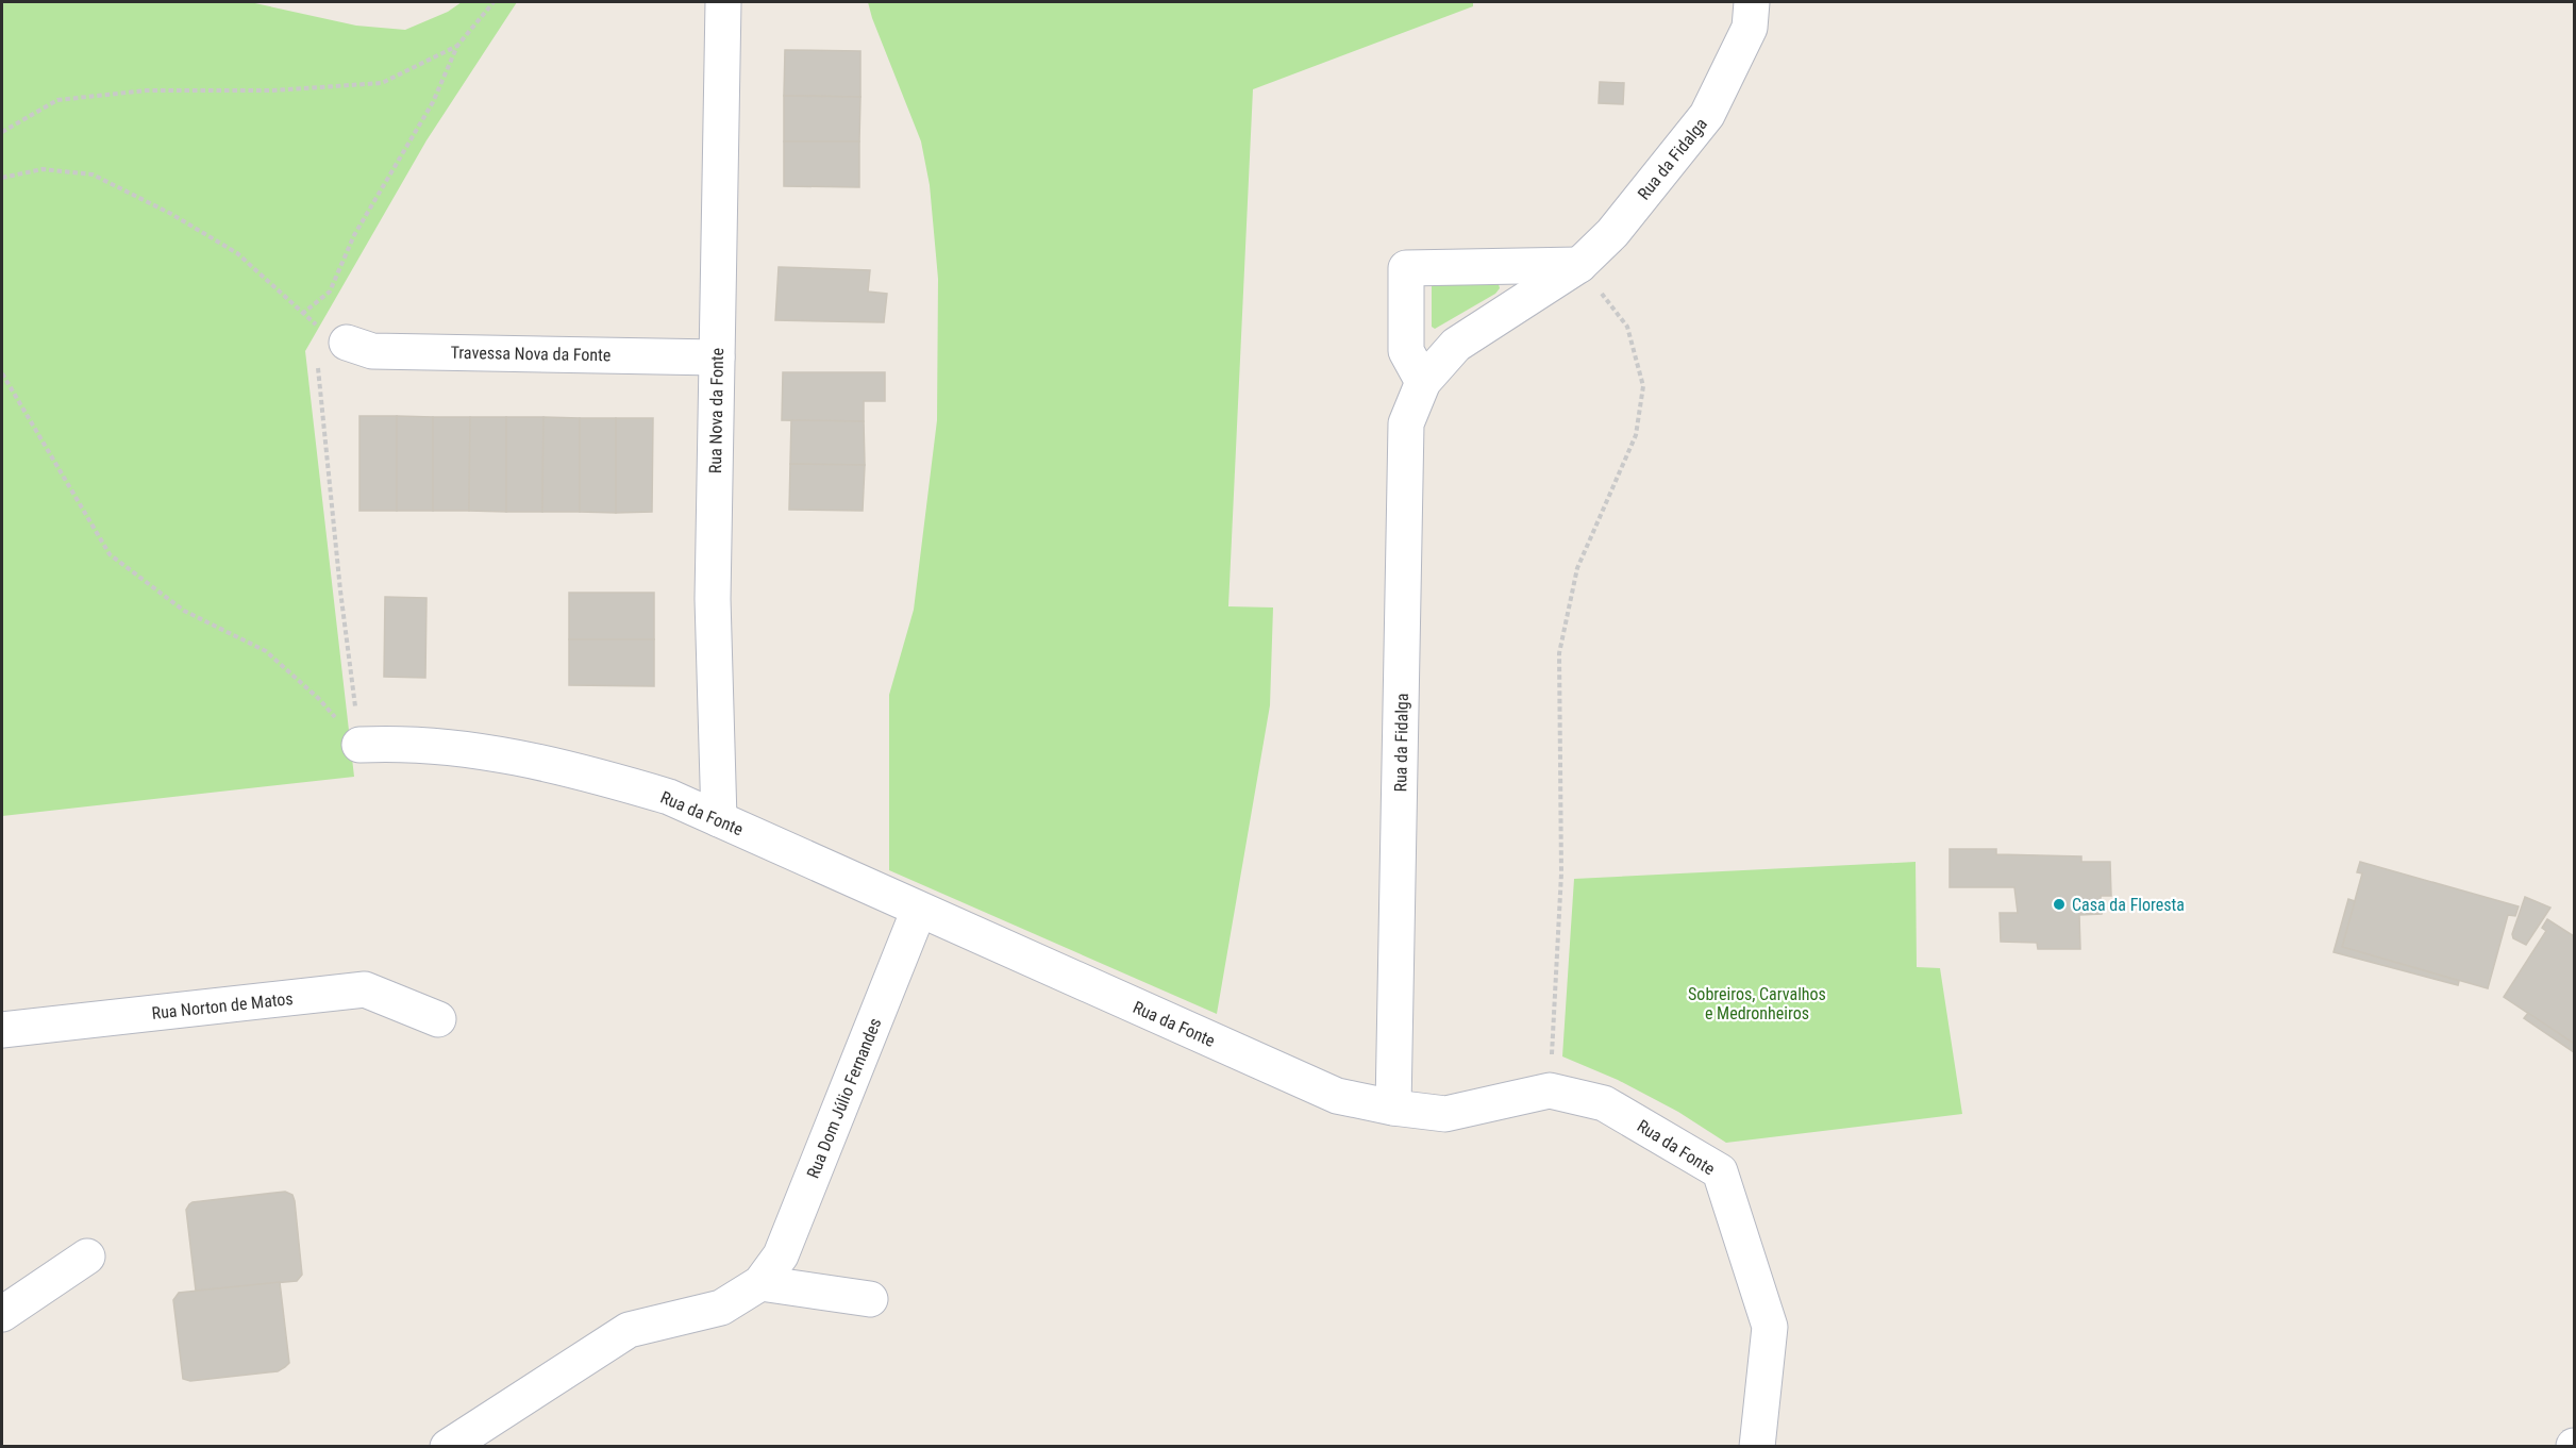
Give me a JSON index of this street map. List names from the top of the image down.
{
  "streets": {
    "street": [
      "Rua da Fidalga",
      "Travessa Nova da Fonte",
      "Rua Nova da Fonte",
      "Rua da Fonte",
      "Rua Norton de Matos",
      "Rua Dom Júlio Fernandes"
    ]
  },
  "crossings": [
    ["Rua da Fidalga", "Rua da Fonte"],
    ["Travessa Nova da Fonte", "Rua Nova da Fonte"],
    ["Rua Nova da Fonte", "Rua da Fonte"],
    ["Rua da Fonte", "Rua Dom Júlio Fernandes"]
  ],
  "parks": ["Sobreiros, Carvalhos e Medronheiros"],
  "places": ["Casa da Floresta"]
}
